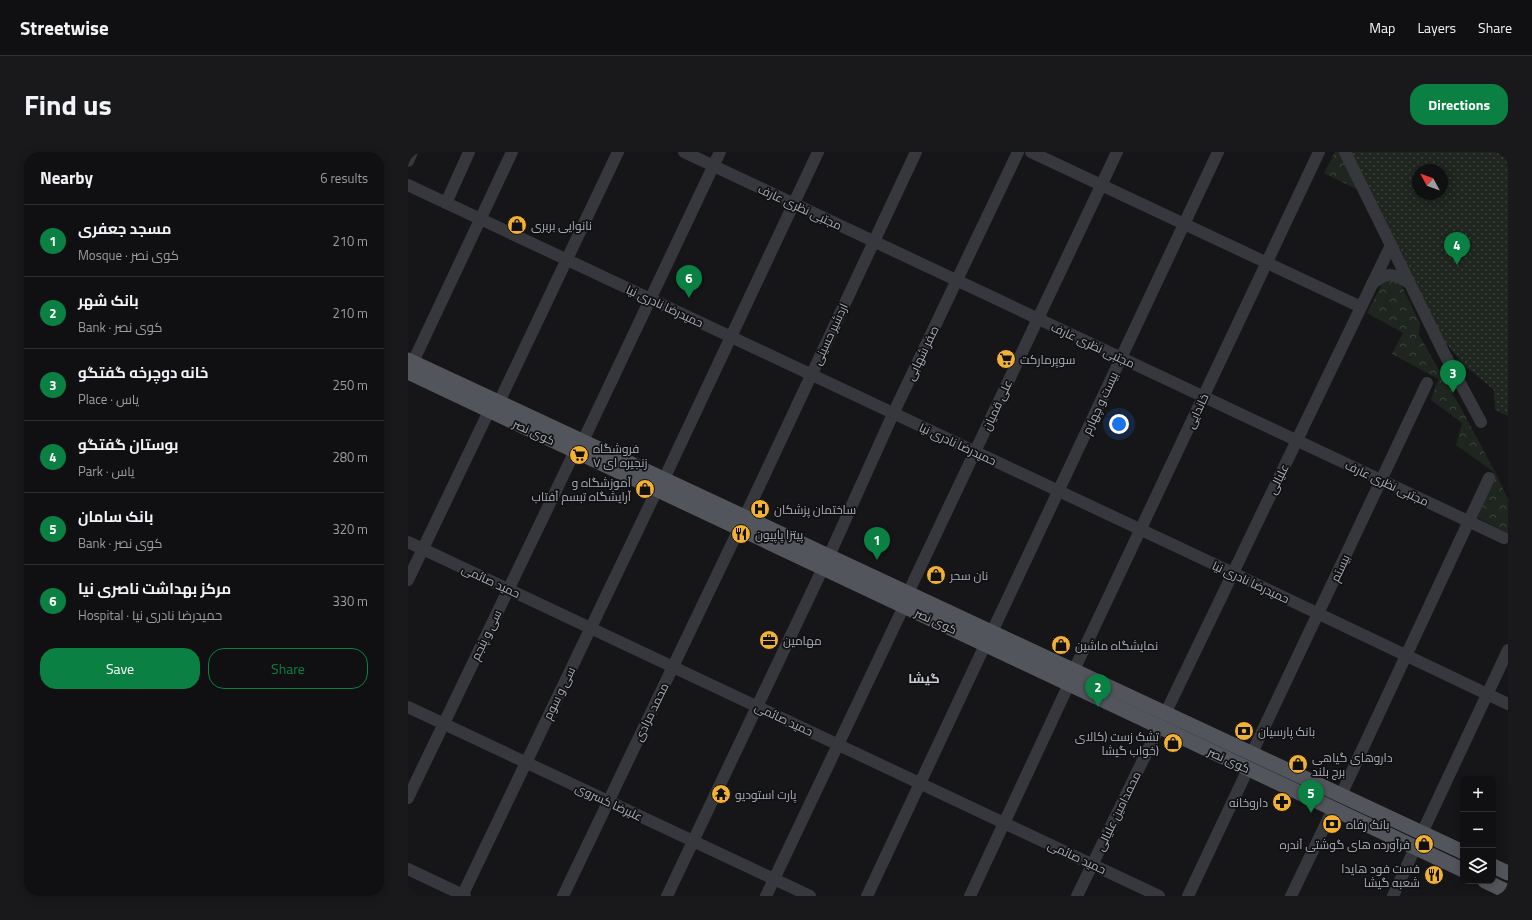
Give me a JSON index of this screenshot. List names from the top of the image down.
{
  "streets": {
    "main road": ["کوی نصر"],
    "street": [
      "مجتبی نظری عارف",
      "حمیدرضا نادری نیا",
      "اردشیر حسینی",
      "صفر شهابی",
      "بیست و چهارم",
      "علی قمیان",
      "خاندایی",
      "علیالی",
      "بیستم",
      "حمید صائمی",
      "سی و پنجم",
      "سی و سوم",
      "محمد مرادی",
      "علیرضا کسروی",
      "محمدامین علیالی"
    ]
  },
  "crossings": [
    ["مجتبی نظری عارف", "اردشیر حسینی"],
    ["مجتبی نظری عارف", "صفر شهابی"],
    ["مجتبی نظری عارف", "بیست و چهارم"],
    ["مجتبی نظری عارف", "علی قمیان"],
    ["مجتبی نظری عارف", "خاندایی"],
    ["مجتبی نظری عارف", "علیالی"],
    ["مجتبی نظری عارف", "بیستم"],
    ["مجتبی نظری عارف", "سی و پنجم"],
    ["مجتبی نظری عارف", "سی و سوم"],
    ["حمیدرضا نادری نیا", "اردشیر حسینی"],
    ["حمیدرضا نادری نیا", "صفر شهابی"],
    ["حمیدرضا نادری نیا", "بیست و چهارم"],
    ["حمیدرضا نادری نیا", "علی قمیان"],
    ["حمیدرضا نادری نیا", "خاندایی"],
    ["حمیدرضا نادری نیا", "علیالی"],
    ["حمیدرضا نادری نیا", "بیستم"],
    ["حمیدرضا نادری نیا", "سی و پنجم"],
    ["حمیدرضا نادری نیا", "سی و سوم"],
    ["اردشیر حسینی", "کوی نصر"],
    ["اردشیر حسینی", "محمد مرادی"],
    ["صفر شهابی", "کوی نصر"],
    ["صفر شهابی", "حمید صائمی"],
    ["صفر شهابی", "علیرضا کسروی"],
    ["بیست و چهارم", "کوی نصر"],
    ["بیست و چهارم", "حمید صائمی"],
    ["علی قمیان", "کوی نصر"],
    ["علی قمیان", "حمید صائمی"],
    ["علی قمیان", "علیرضا کسروی"],
    ["خاندایی", "کوی نصر"],
    ["کوی نصر", "علیالی"],
    ["کوی نصر", "بیستم"],
    ["کوی نصر", "سی و پنجم"],
    ["کوی نصر", "سی و سوم"],
    ["کوی نصر", "محمد مرادی"],
    ["کوی نصر", "محمدامین علیالی"],
    ["حمید صائمی", "سی و پنجم"],
    ["حمید صائمی", "سی و سوم"],
    ["حمید صائمی", "محمد مرادی"],
    ["حمید صائمی", "محمدامین علیالی"],
    ["سی و پنجم", "علیرضا کسروی"],
    ["سی و سوم", "علیرضا کسروی"],
    ["محمد مرادی", "علیرضا کسروی"]
  ],
  "districts": ["گیشا"],
  "places": {
    "shop": [
      "نانوایی بربری",
      "آموزشگاه و آرایشگاه تبسم آفتاب",
      "نان سحر",
      "نمایشگاه ماشین",
      "تشک زست (کالای خواب گیشا)",
      "داروهای گیاهی برج بلند",
      "فرآورده های گوشتی آندره"
    ],
    "supermarket": ["سوپرمارکت", "فروشگاه زنجیره ای ۷"],
    "hospital": ["ساختمان پزشکان"],
    "restaurant": ["پیتزا پاپیون", "فست فود هایدا شعبه گیشا"],
    "office": ["مهامین"],
    "bank": ["بانک پارسیان", "بانک رفاه"],
    "temple": ["پارت استودیو"],
    "pharmacy": ["داروخانه"]
  },
  "north": "top left",
  "page": {
    "header": "Streetwise",
    "nav": ["Map", "Layers", "Share"],
    "title": "Find us",
    "buttons": [
      "Directions",
      ["Save", "Share"]
    ],
    "heading": ["Nearby", "6 results"],
    "list": [
      {
        "mark": "1",
        "name": "مسجد جعفری",
        "note": "Mosque · کوی نصر",
        "value": "210 m"
      },
      {
        "mark": "2",
        "name": "بانک شهر",
        "note": "Bank · کوی نصر",
        "value": "210 m"
      },
      {
        "mark": "3",
        "name": "خانه دوچرخه گفتگو",
        "note": "Place · یاس",
        "value": "250 m"
      },
      {
        "mark": "4",
        "name": "بوستان گفتگو",
        "note": "Park · یاس",
        "value": "280 m"
      },
      {
        "mark": "5",
        "name": "بانک سامان",
        "note": "Bank · کوی نصر",
        "value": "320 m"
      },
      {
        "mark": "6",
        "name": "مرکز بهداشت ناصری نیا",
        "note": "Hospital · حمیدرضا نادری نیا",
        "value": "330 m"
      }
    ],
    "pins": [
      "4",
      "6",
      "3",
      "1",
      "2",
      "5"
    ],
    "map_buttons": ["+", "−"]
  }
}
